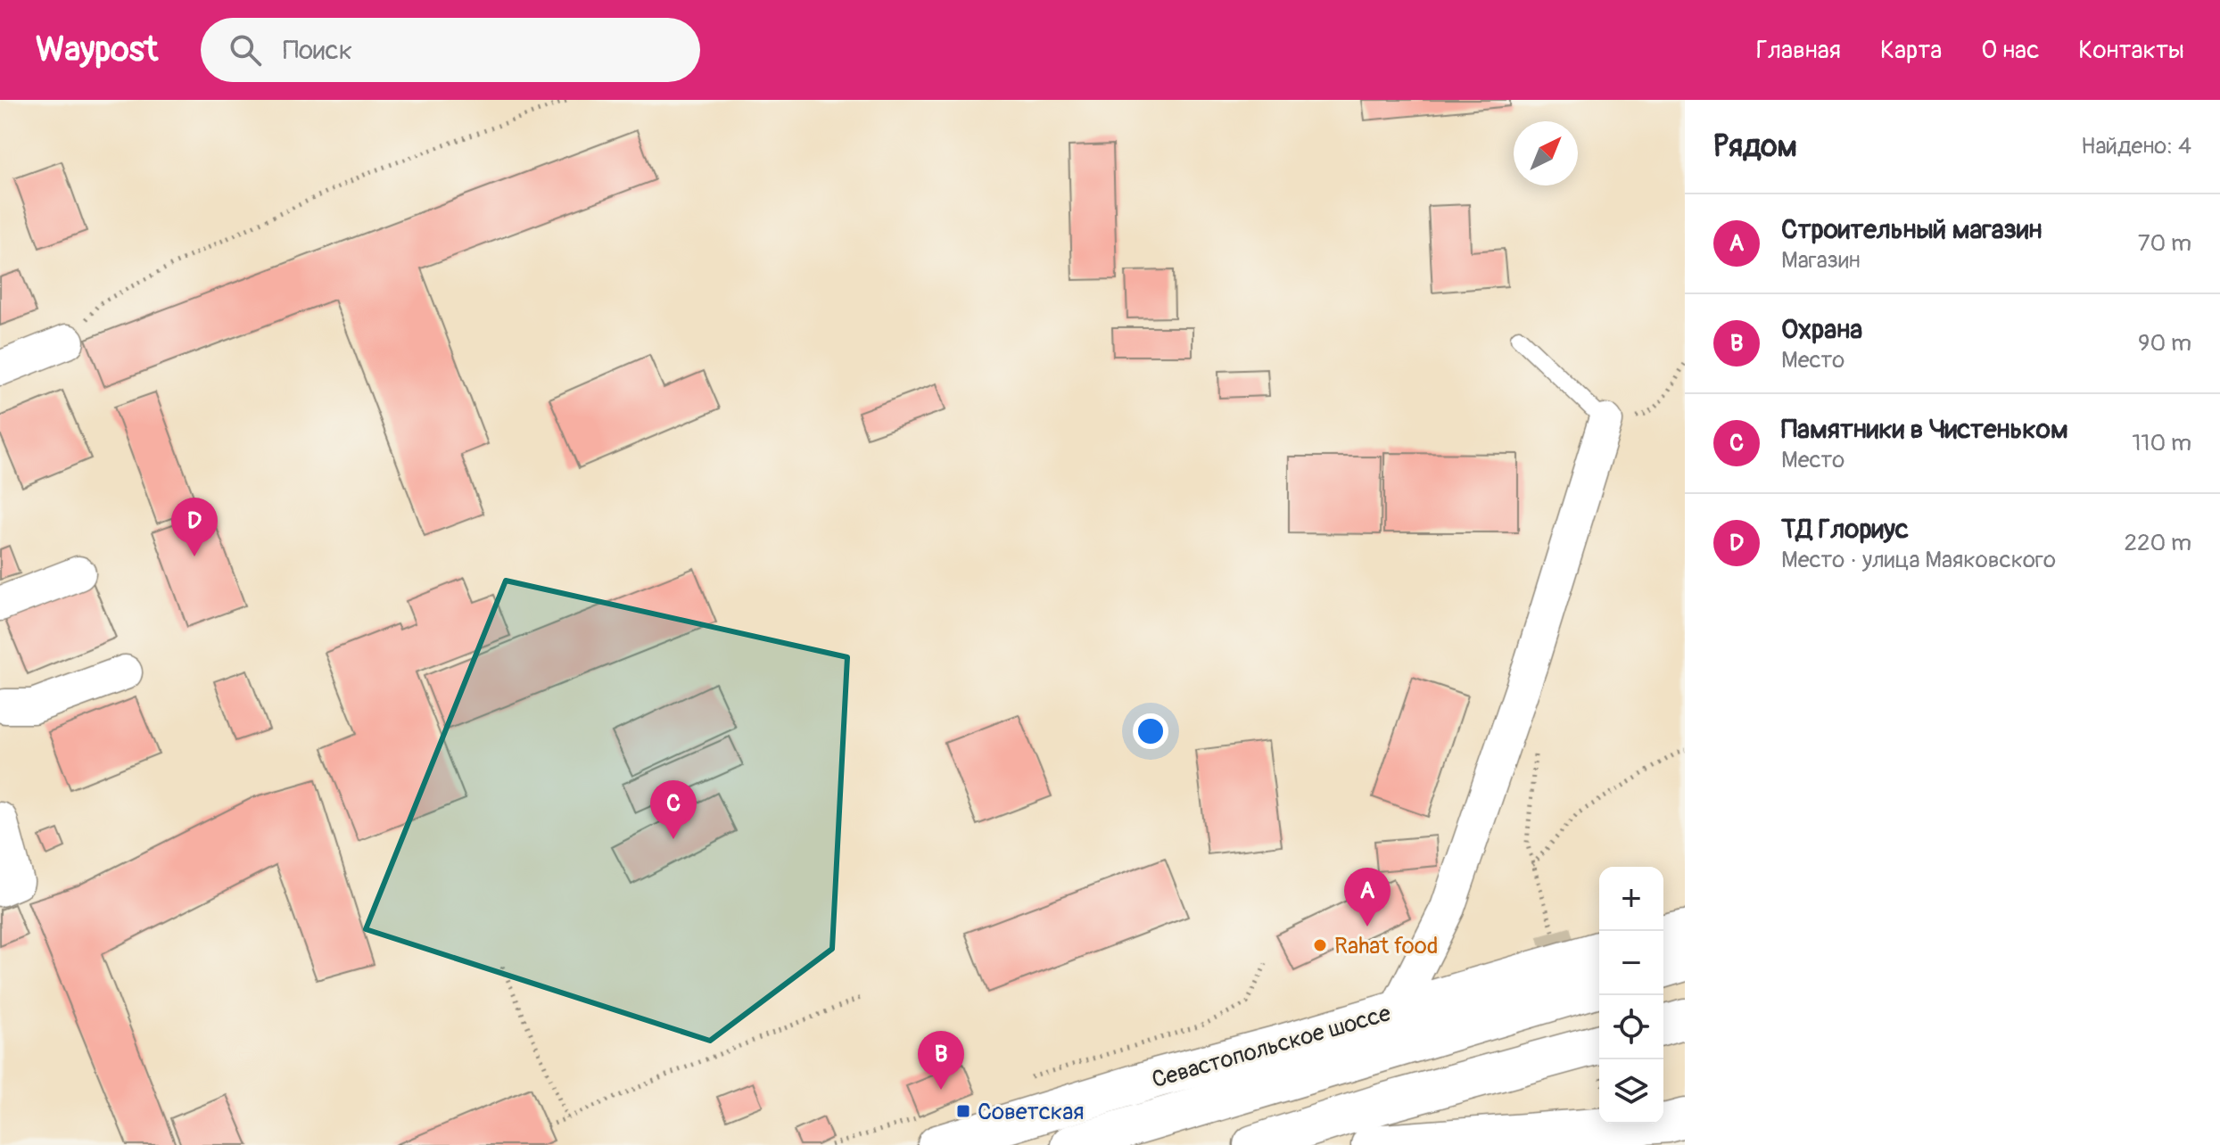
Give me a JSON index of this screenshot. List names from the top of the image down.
{
  "streets": {
    "main road": ["Севастопольское шоссе"]
  },
  "places": {
    "other": ["Rahat food"],
    "transit": ["Советская"]
  },
  "north": "top right",
  "page": {
    "header": "Waypost",
    "search": "Поиск",
    "nav": [
      "Главная",
      "Карта",
      "О нас",
      "Контакты"
    ],
    "heading": ["Рядом", "Найдено: 4"],
    "list": [
      {
        "mark": "A",
        "name": "Строительный магазин",
        "note": "Магазин",
        "value": "70 m"
      },
      {
        "mark": "B",
        "name": "Охрана",
        "note": "Место",
        "value": "90 m"
      },
      {
        "mark": "C",
        "name": "Памятники в Чистеньком",
        "note": "Место",
        "value": "110 m"
      },
      {
        "mark": "D",
        "name": "ТД Глориус",
        "note": "Место · улица Маяковского",
        "value": "220 m"
      }
    ],
    "pins": [
      "D",
      "C",
      "A",
      "B"
    ],
    "map_buttons": ["+", "−"]
  }
}
